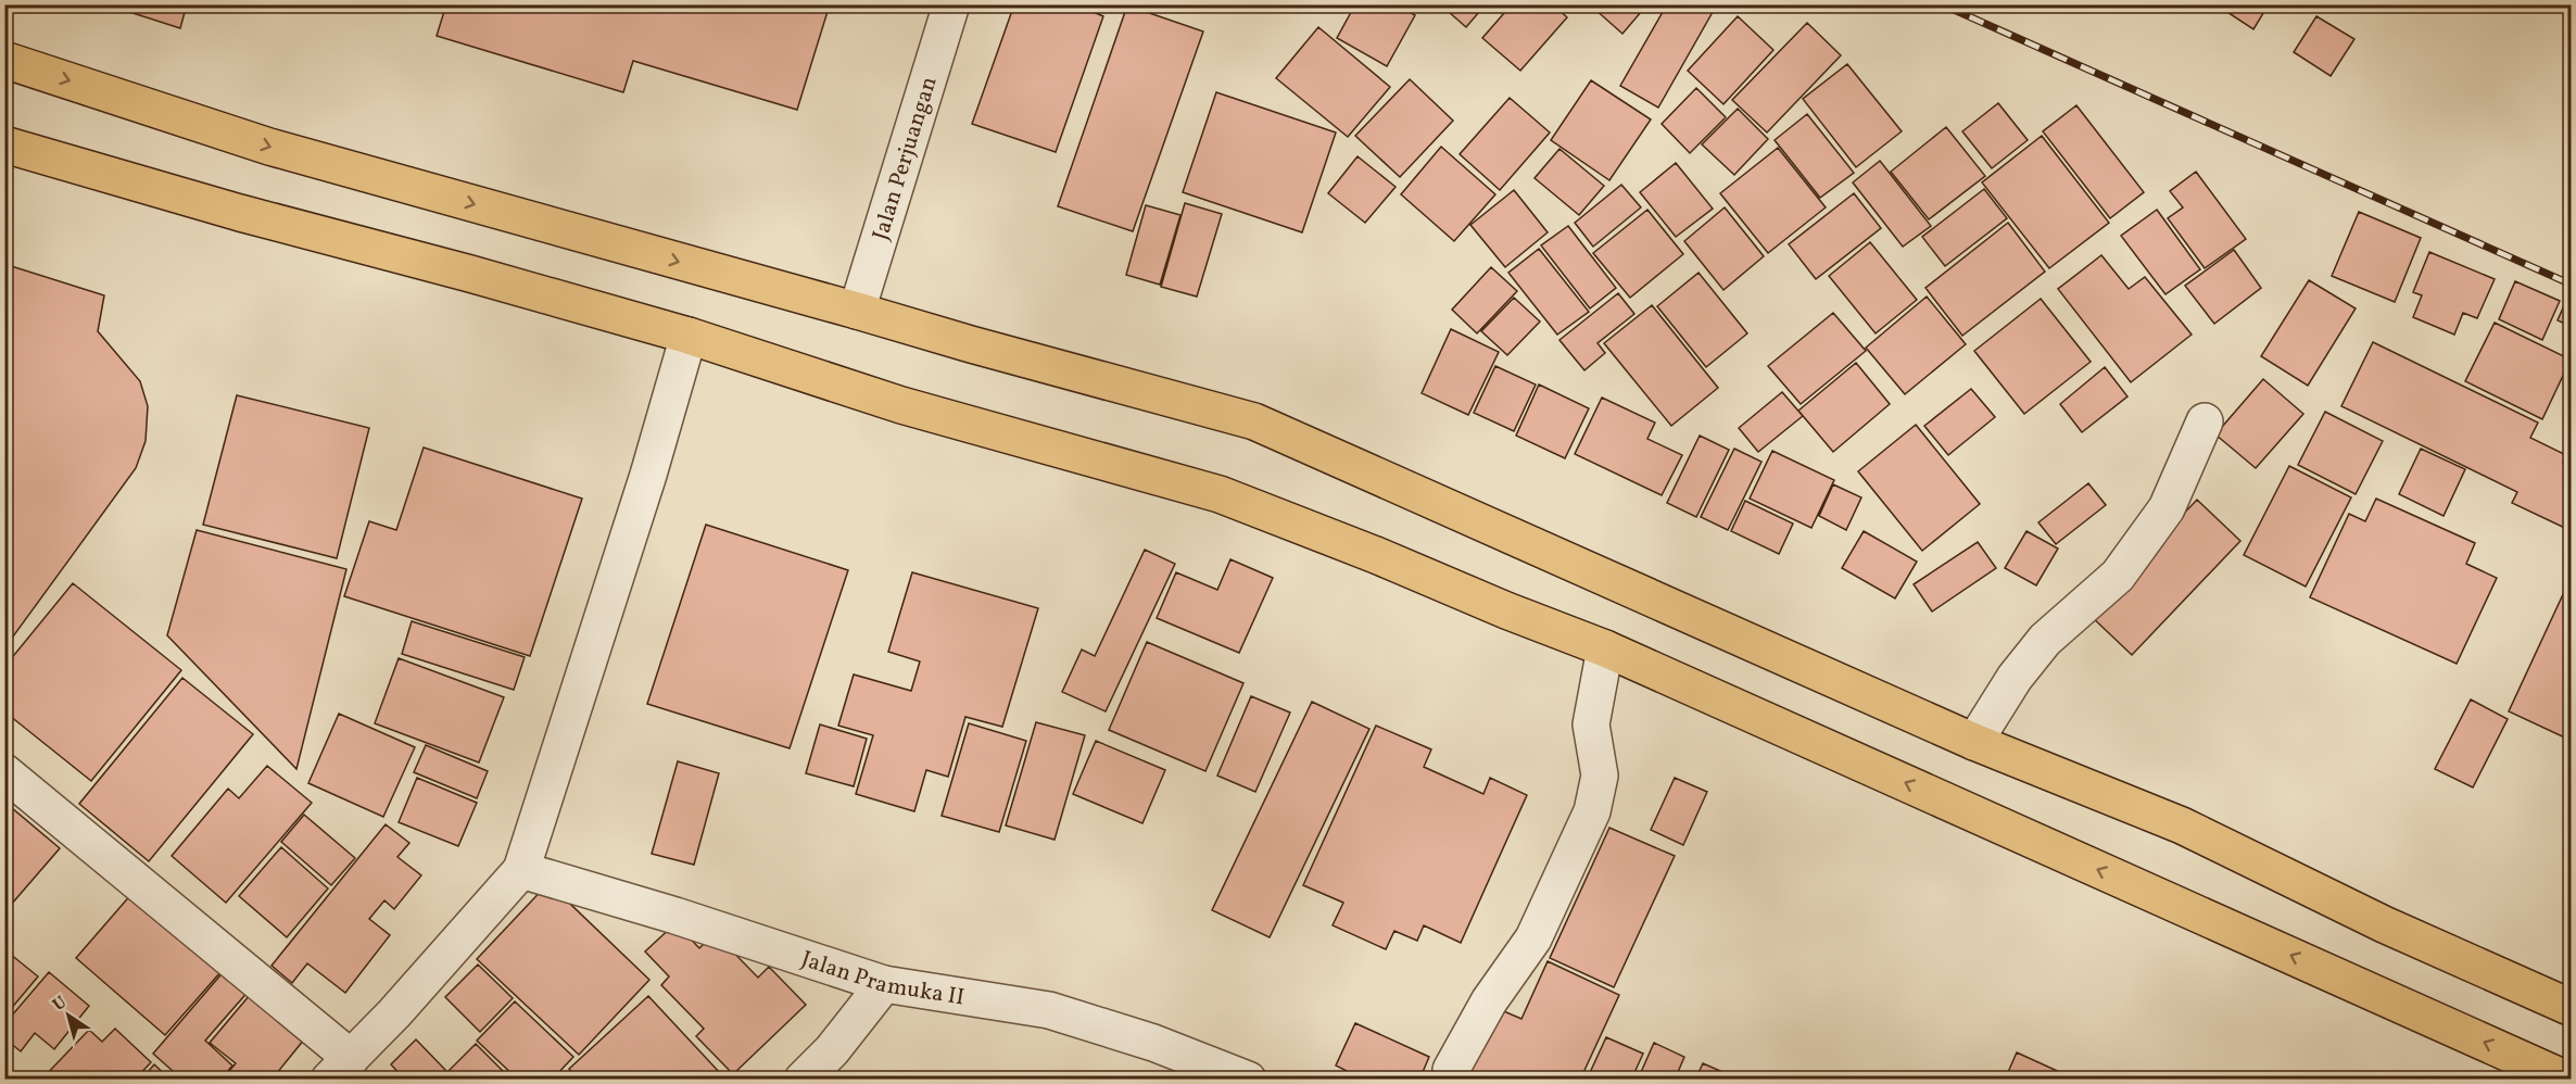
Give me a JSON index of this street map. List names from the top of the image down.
{
  "streets": {
    "street": ["Jalan Perjuangan", "Jalan Pramuka II"]
  },
  "north": "top left"
}
